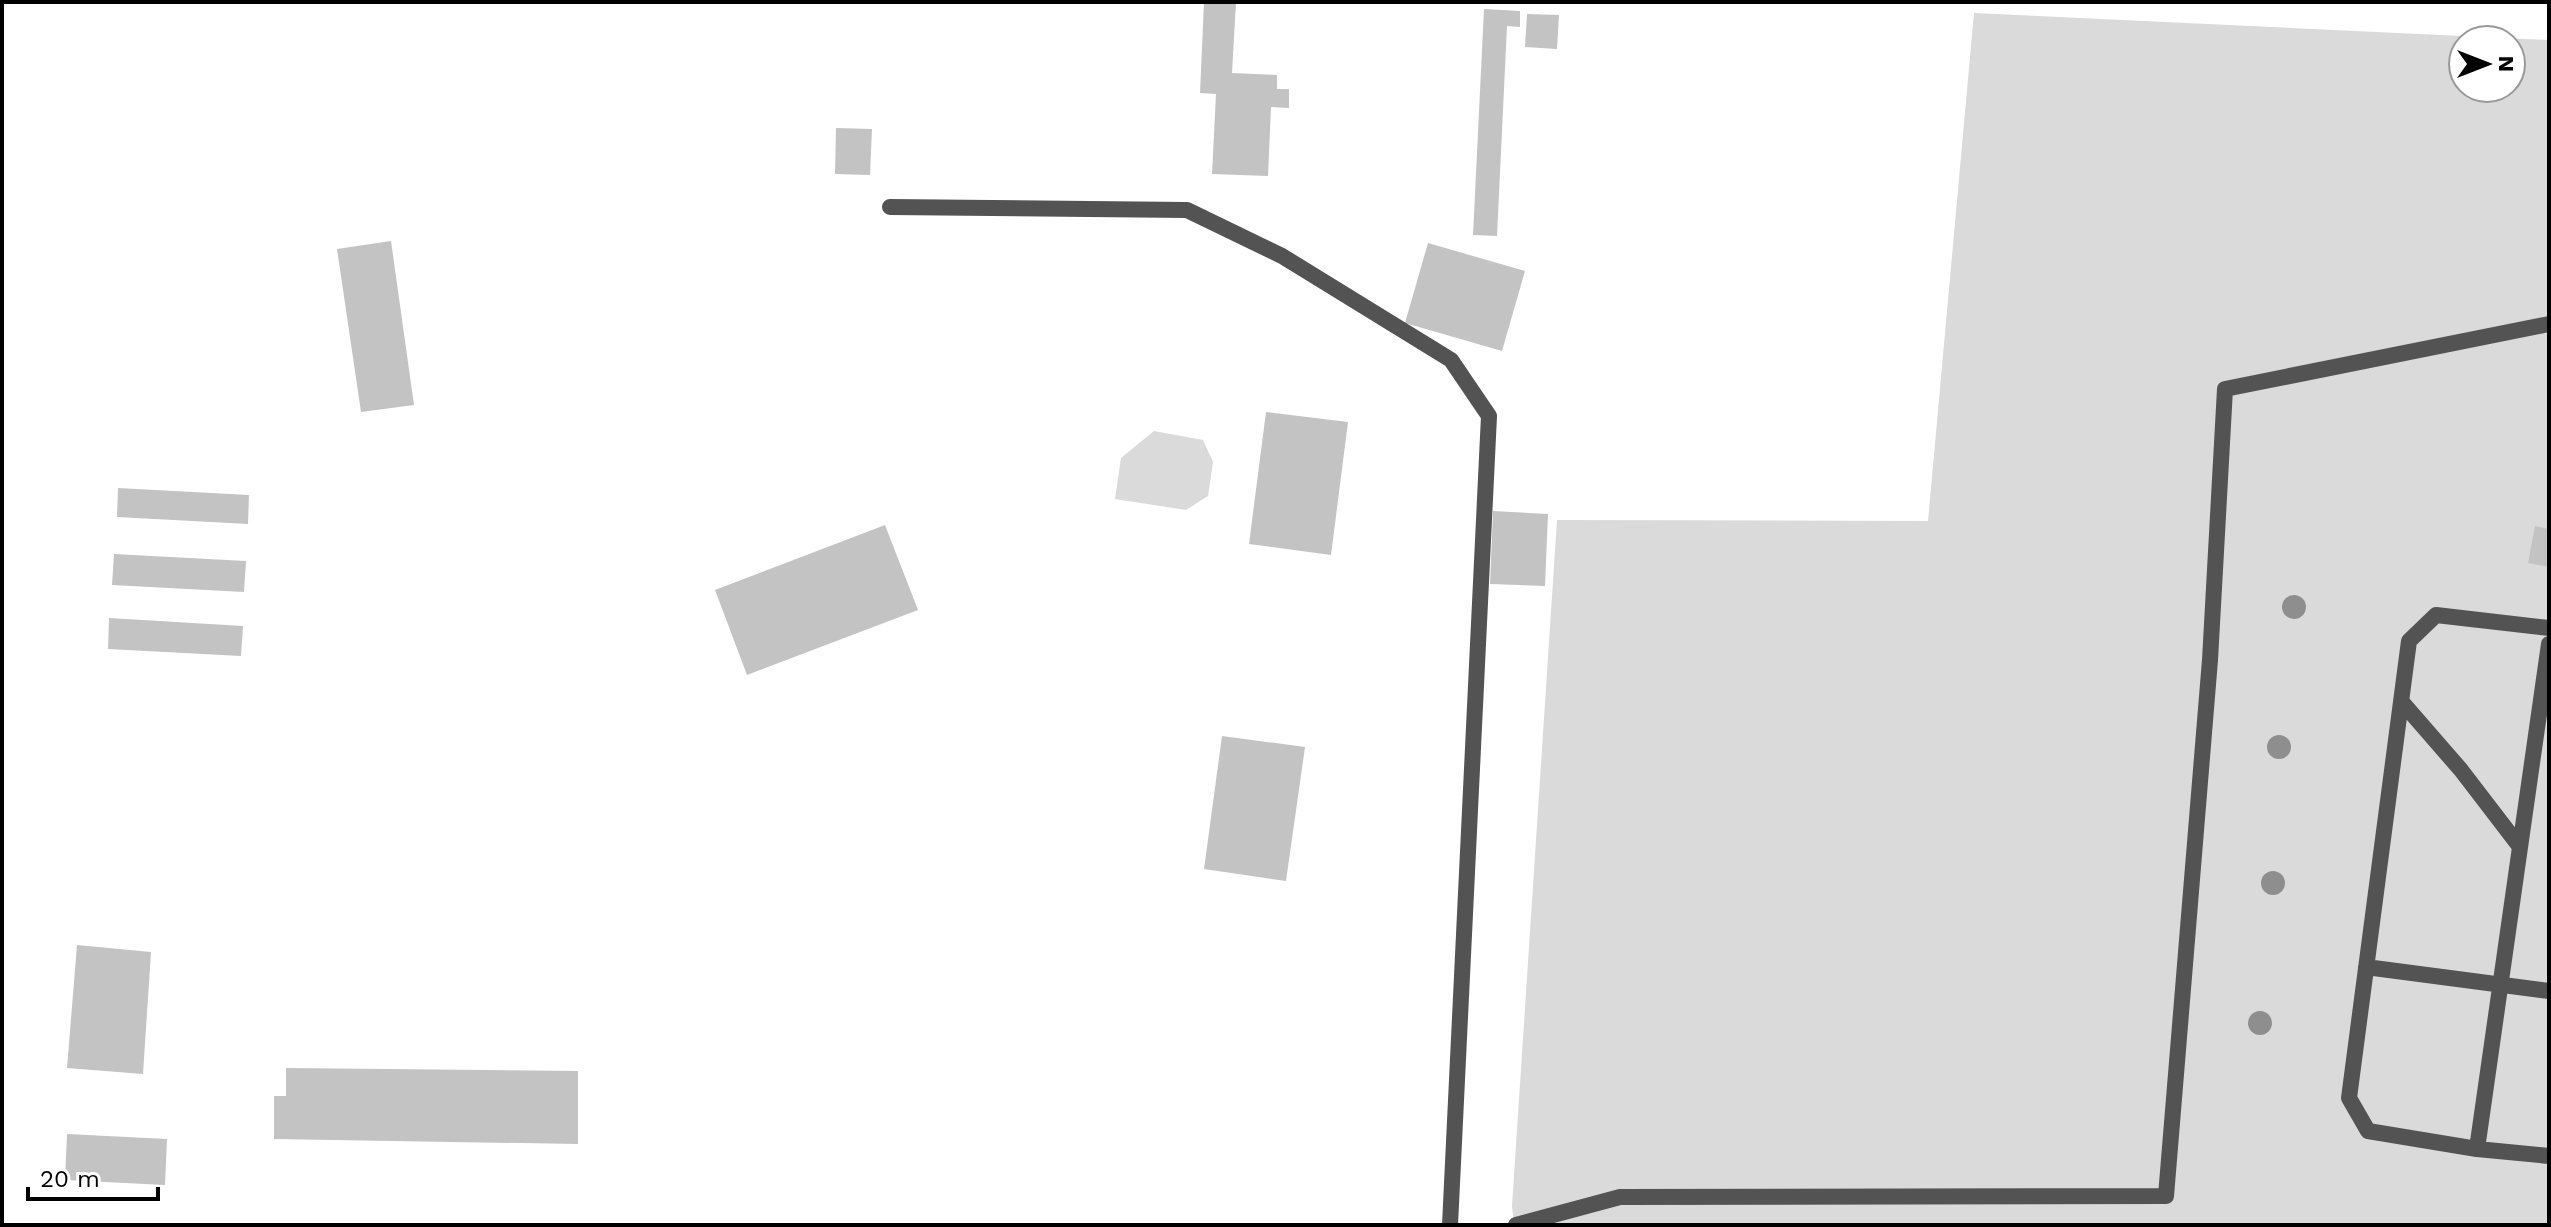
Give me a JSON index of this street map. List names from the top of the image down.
{
  "scale_bar": "20 m",
  "north": "right"
}
